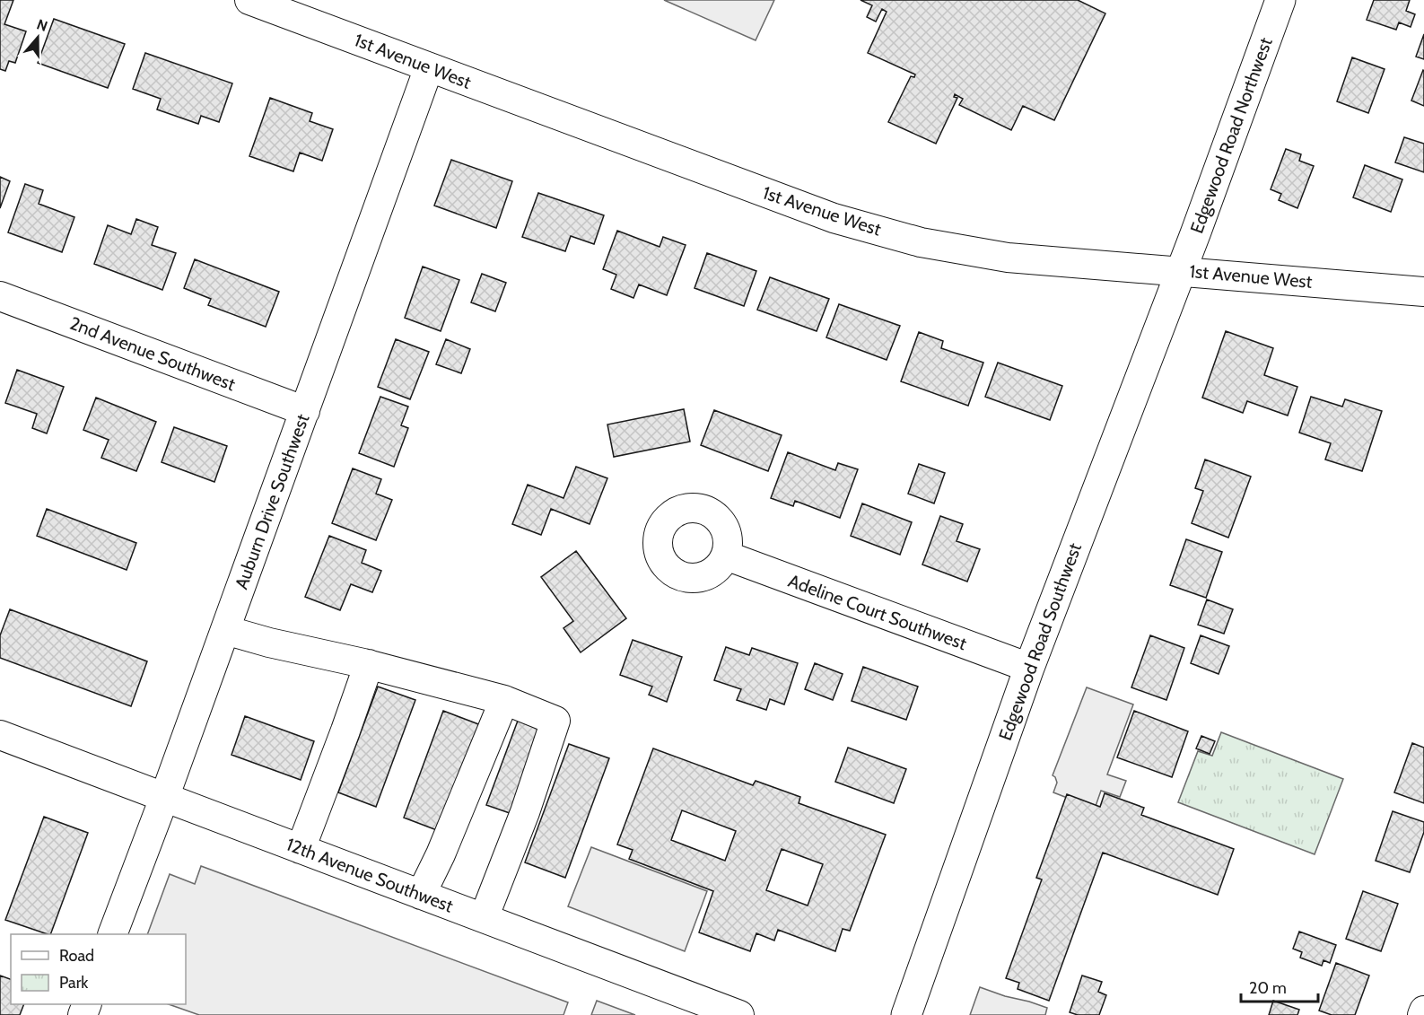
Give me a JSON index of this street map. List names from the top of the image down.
{
  "streets": {
    "main road": ["Edgewood Road Northwest", "Edgewood Road Southwest"],
    "street": [
      "1st Avenue West",
      "2nd Avenue Southwest",
      "Auburn Drive Southwest",
      "Adeline Court Southwest",
      "12th Avenue Southwest"
    ]
  },
  "crossings": [
    ["1st Avenue West", "Edgewood Road Northwest"],
    ["1st Avenue West", "Auburn Drive Southwest"],
    ["1st Avenue West", "Edgewood Road Southwest"],
    ["Edgewood Road Northwest", "Edgewood Road Southwest"],
    ["2nd Avenue Southwest", "Auburn Drive Southwest"],
    ["Auburn Drive Southwest", "12th Avenue Southwest"],
    ["Adeline Court Southwest", "Edgewood Road Southwest"]
  ],
  "legend": ["Road", "Park"],
  "scale_bar": "20 m",
  "north": "top"
}
